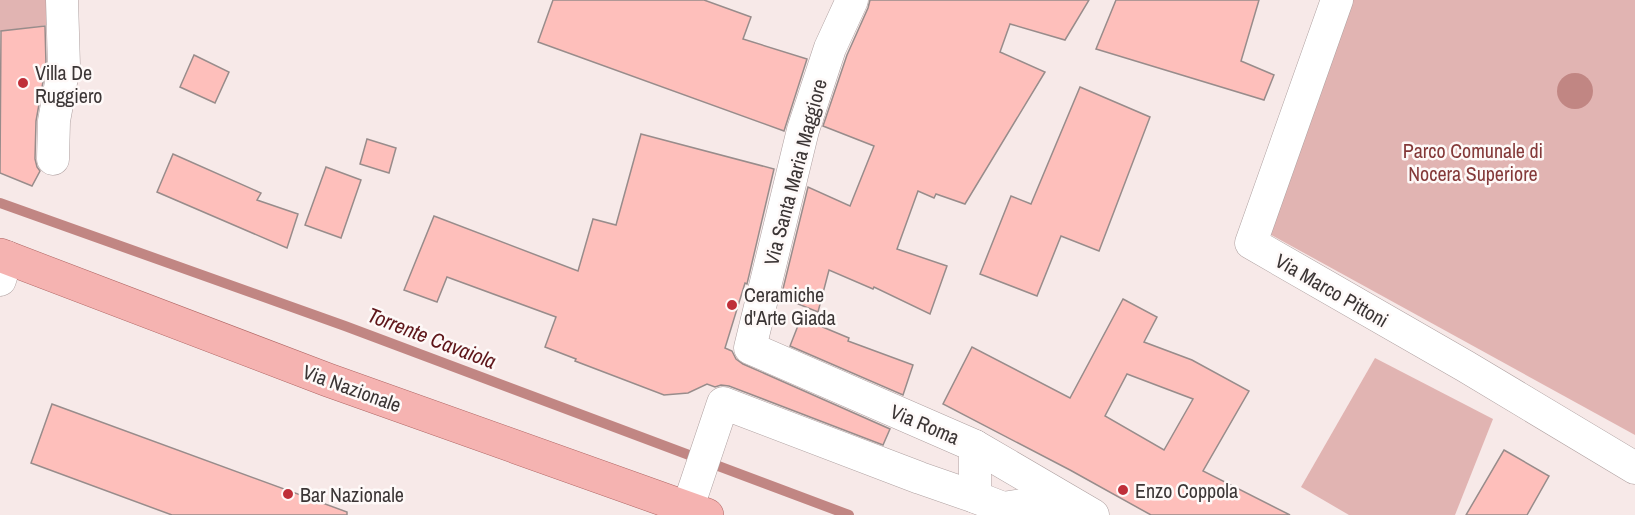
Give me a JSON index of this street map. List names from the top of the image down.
{
  "streets": {
    "main road": ["Via Nazionale"],
    "street": ["Via Santa Maria Maggiore", "Via Marco Pittoni", "Via Roma"]
  },
  "crossings": [
    ["Via Santa Maria Maggiore", "Via Roma"]
  ],
  "water": ["Torrente Cavaiola"],
  "parks": ["Parco Comunale di Nocera Superiore"],
  "places": [
    "Villa De Ruggiero",
    "Ceramiche d'Arte Giada",
    "Enzo Coppola",
    "Bar Nazionale"
  ]
}
